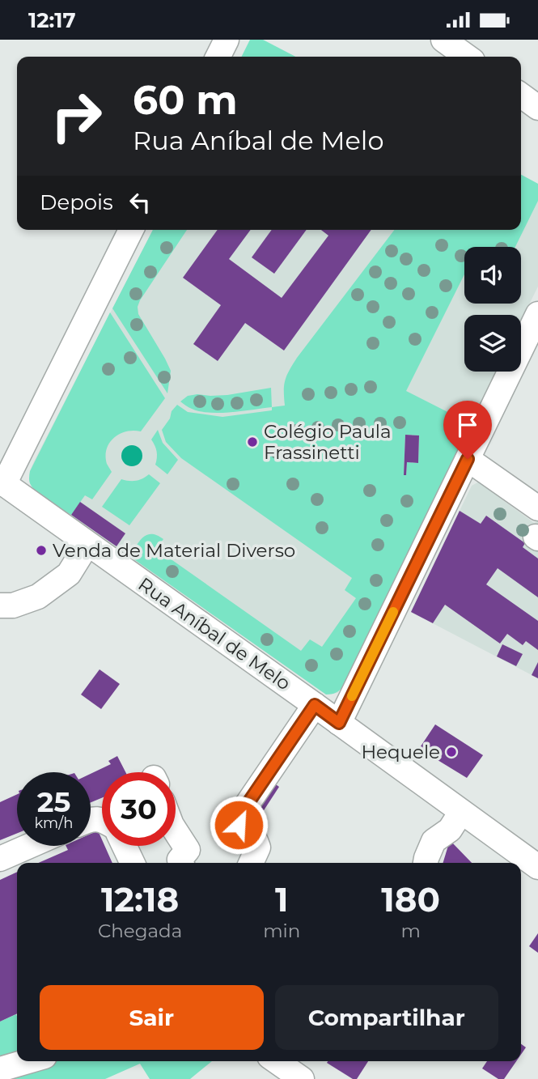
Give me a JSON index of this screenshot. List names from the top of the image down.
{
  "streets": {
    "street": ["Rua Aníbal de Melo"]
  },
  "places": ["Colégio Paula Frassinetti", "Venda de Material Diverso", "Hequele"],
  "page": {
    "status": "12:17",
    "turn": ["60 m", "Rua Aníbal de Melo"],
    "then": "Depois",
    "speed": "25 km/h",
    "limit": "30",
    "eta": [
      "12:18",
      "Chegada",
      "1",
      "min",
      "180",
      "m"
    ],
    "buttons": ["Sair", "Compartilhar"]
  }
}
